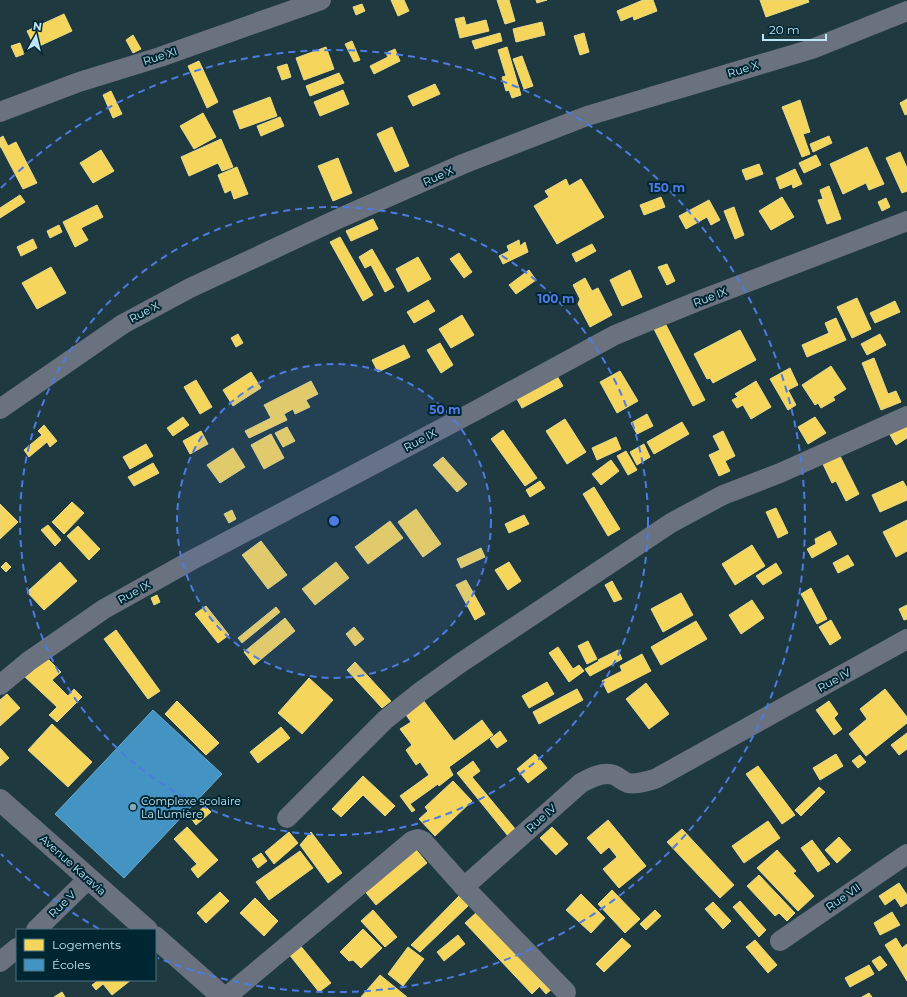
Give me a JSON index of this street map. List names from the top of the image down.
{
  "streets": {
    "street": [
      "Rue XI",
      "Rue X",
      "Rue IX",
      "Rue IV",
      "Avenue Karavia",
      "Rue VII",
      "Rue V"
    ]
  },
  "crossings": [
    ["Avenue Karavia", "Rue V"]
  ],
  "places": ["Complexe scolaire La Lumière"],
  "legend": ["Logements", "Écoles"],
  "scale_bar": "20 m",
  "north": "top",
  "rings": ["150 m", "100 m", "50 m"]
}
